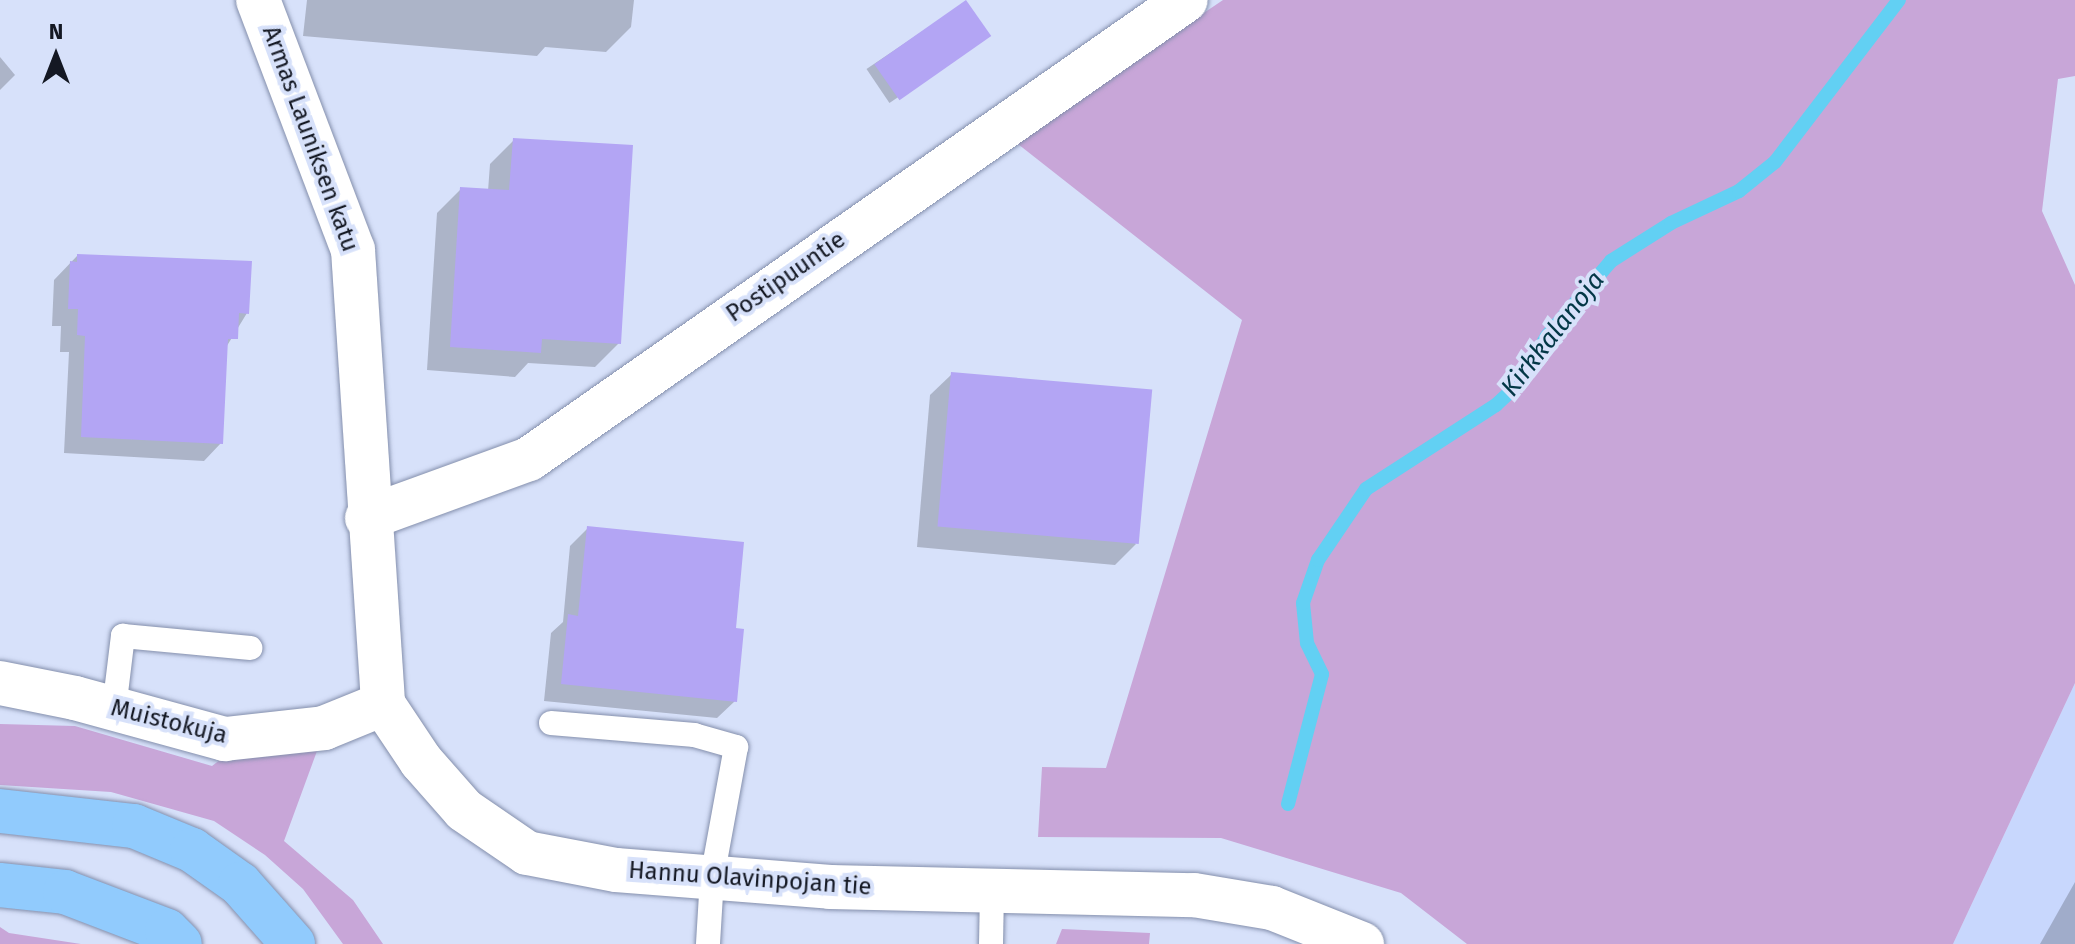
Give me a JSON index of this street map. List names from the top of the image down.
{
  "streets": {
    "street": [
      "Armas Launiksen katu",
      "Postipuuntie",
      "Muistokuja",
      "Hannu Olavinpojan tie"
    ]
  },
  "crossings": [
    ["Armas Launiksen katu", "Postipuuntie"],
    ["Muistokuja", "Hannu Olavinpojan tie"]
  ],
  "water": ["Kirkkalanoja"],
  "north": "top"
}
